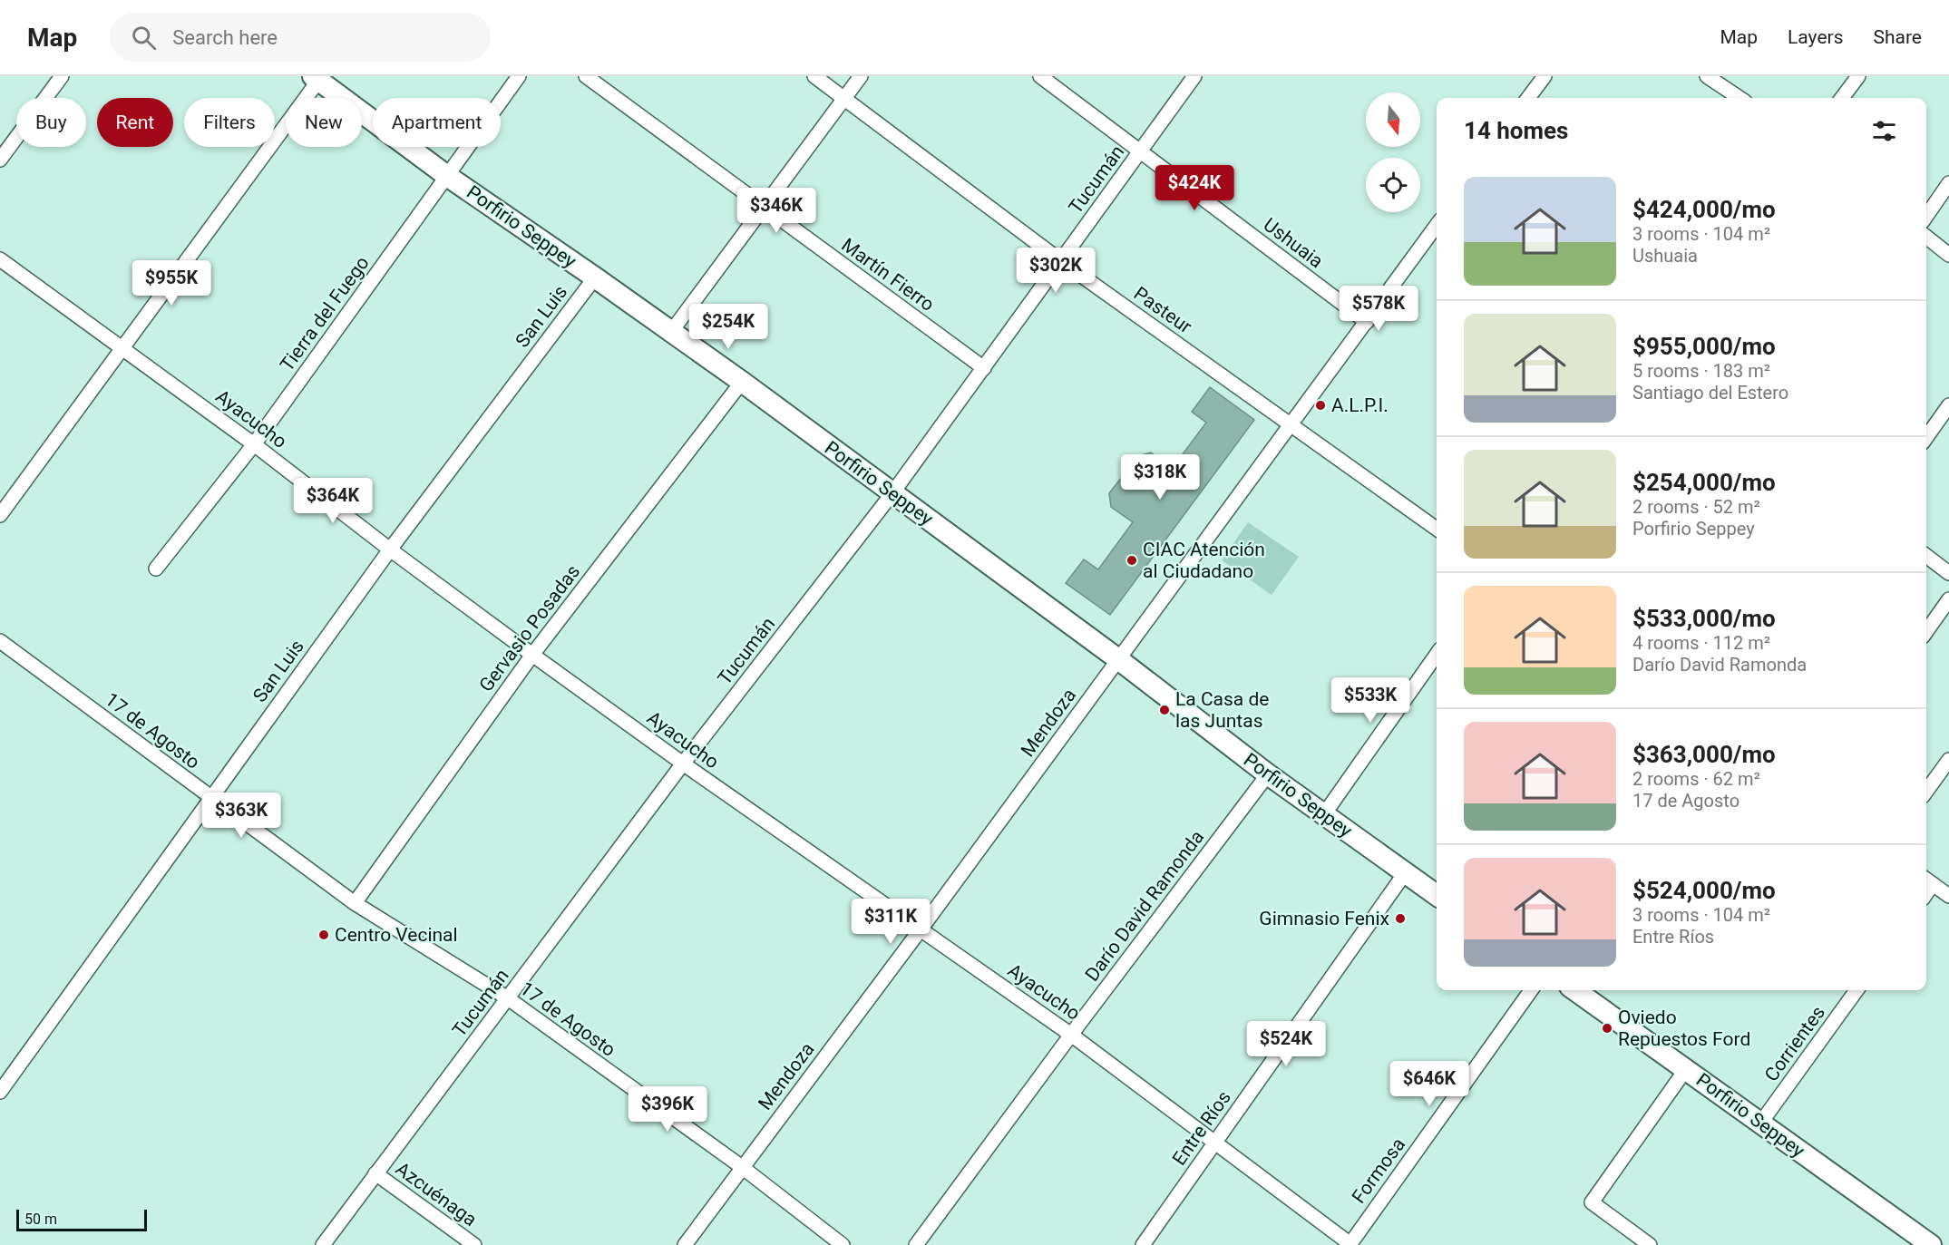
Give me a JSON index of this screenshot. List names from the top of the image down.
{
  "streets": {
    "main road": ["Porfirio Seppey"],
    "street": [
      "Tucumán",
      "Ushuaia",
      "Martín Fierro",
      "Pasteur",
      "Tierra del Fuego",
      "San Luis",
      "Ayacucho",
      "Gervasio Posadas",
      "Mendoza",
      "17 de Agosto",
      "Darío David Ramonda",
      "Corrientes",
      "Entre Ríos",
      "Formosa",
      "Azcuénaga"
    ]
  },
  "crossings": [
    ["Tucumán", "Porfirio Seppey"],
    ["Tucumán", "Ushuaia"],
    ["Tucumán", "Martín Fierro"],
    ["Tucumán", "Pasteur"],
    ["Tucumán", "Ayacucho"],
    ["Tucumán", "17 de Agosto"],
    ["Tucumán", "Azcuénaga"],
    ["Porfirio Seppey", "Tierra del Fuego"],
    ["Porfirio Seppey", "San Luis"],
    ["Porfirio Seppey", "Gervasio Posadas"],
    ["Porfirio Seppey", "Mendoza"],
    ["Porfirio Seppey", "Darío David Ramonda"],
    ["Porfirio Seppey", "Corrientes"],
    ["Porfirio Seppey", "Entre Ríos"],
    ["Ushuaia", "Mendoza"],
    ["Pasteur", "Mendoza"],
    ["Tierra del Fuego", "Ayacucho"],
    ["San Luis", "Ayacucho"],
    ["San Luis", "17 de Agosto"],
    ["Ayacucho", "Gervasio Posadas"],
    ["Ayacucho", "Mendoza"],
    ["Ayacucho", "Darío David Ramonda"],
    ["Ayacucho", "Entre Ríos"],
    ["Ayacucho", "Formosa"],
    ["Gervasio Posadas", "17 de Agosto"],
    ["Mendoza", "17 de Agosto"]
  ],
  "places": [
    "A.L.P.I.",
    "CIAC Atención al Ciudadano",
    "La Casa de las Juntas",
    "Gimnasio Fenix",
    "Centro Vecinal",
    "Oviedo Repuestos Ford"
  ],
  "scale_bar": "50 m",
  "north": "bottom",
  "page": {
    "header": "Map",
    "search": "Search here",
    "nav": ["Map", "Layers", "Share"],
    "chip": [
      "Buy",
      "Rent",
      "Filters",
      "New",
      "Apartment"
    ],
    "heading": "14 homes",
    "list": [
      {
        "name": "$424,000/mo",
        "note": "3 rooms · 104 m² · Ushuaia"
      },
      {
        "name": "$955,000/mo",
        "note": "5 rooms · 183 m² · Santiago del Estero"
      },
      {
        "name": "$254,000/mo",
        "note": "2 rooms · 52 m² · Porfirio Seppey"
      },
      {
        "name": "$533,000/mo",
        "note": "4 rooms · 112 m² · Darío David Ramonda"
      },
      {
        "name": "$363,000/mo",
        "note": "2 rooms · 62 m² · 17 de Agosto"
      },
      {
        "name": "$524,000/mo",
        "note": "3 rooms · 104 m² · Entre Ríos"
      }
    ],
    "price": [
      "$424K",
      "$346K",
      "$302K",
      "$955K",
      "$578K",
      "$254K",
      "$318K",
      "$364K",
      "$533K",
      "$363K",
      "$311K",
      "$524K",
      "$646K",
      "$396K"
    ],
    "scale": "50 m"
  }
}
